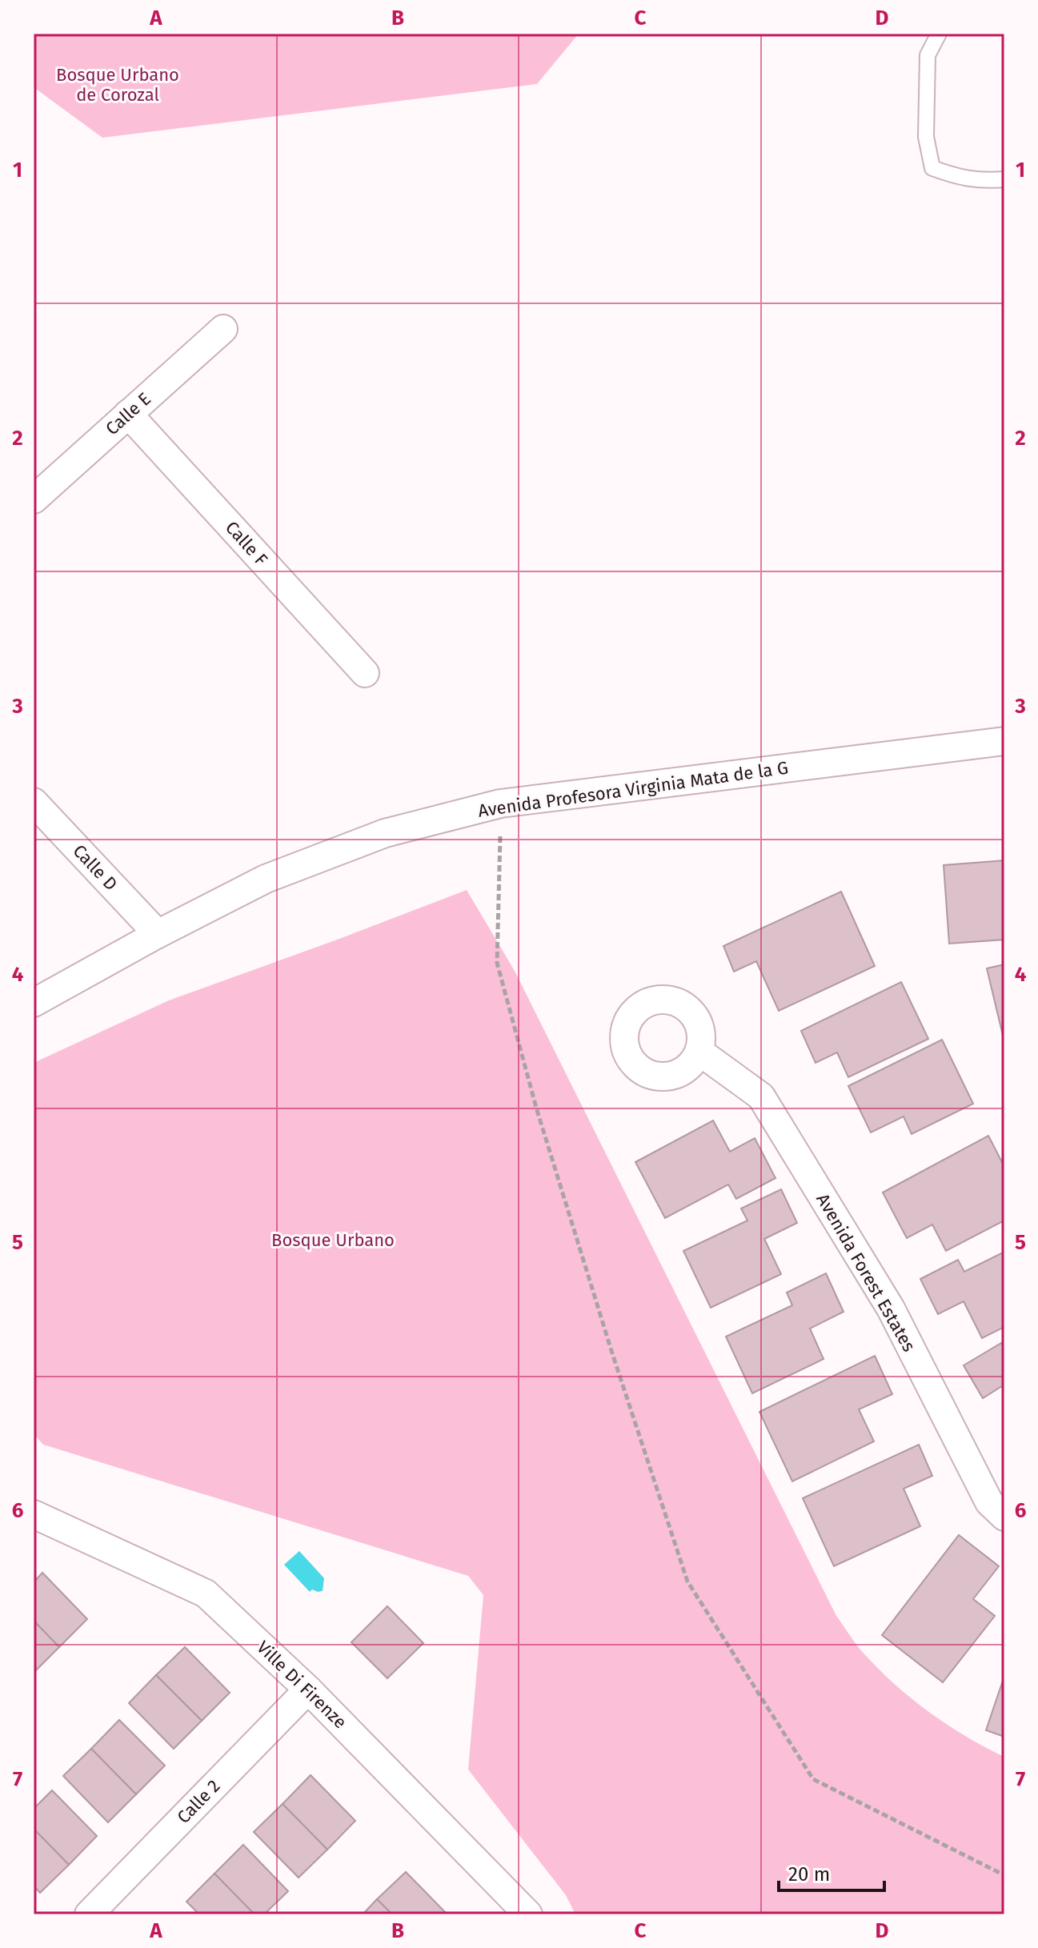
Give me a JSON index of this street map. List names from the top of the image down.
{
  "streets": {
    "street": [
      "Calle E",
      "Calle F",
      "Avenida Profesora Virginia Mata de la G",
      "Calle D",
      "Avenida Forest Estates",
      "Ville Di Firenze",
      "Calle 2"
    ]
  },
  "crossings": [
    ["Calle E", "Calle F"],
    ["Avenida Profesora Virginia Mata de la G", "Calle D"],
    ["Ville Di Firenze", "Calle 2"]
  ],
  "parks": ["Bosque Urbano de Corozal", "Bosque Urbano"],
  "scale_bar": "20 m",
  "grid": {
    "columns": [
      "A",
      "B",
      "C",
      "D"
    ],
    "rows": [
      "1",
      "2",
      "3",
      "4",
      "5",
      "6",
      "7"
    ]
  }
}
